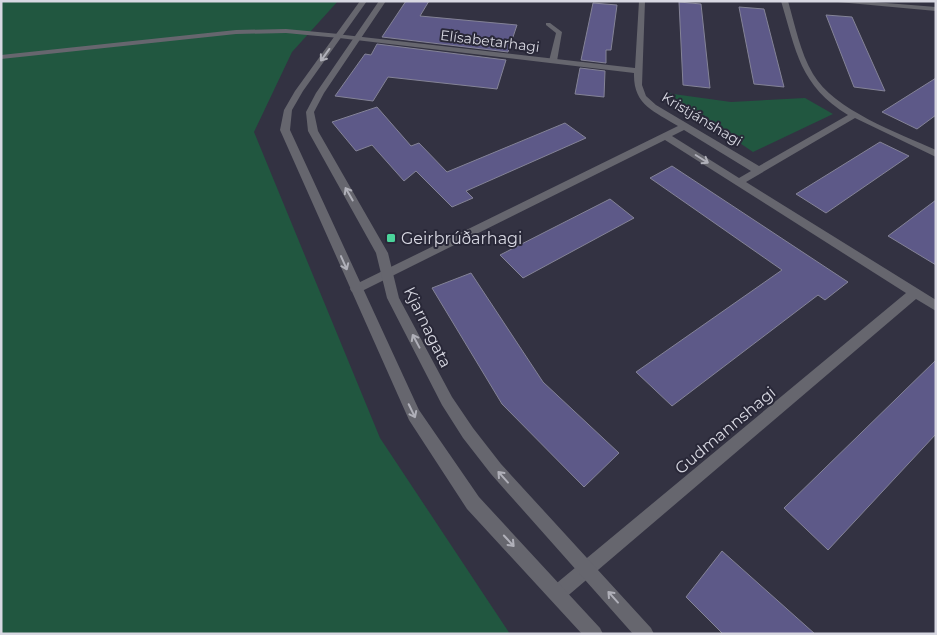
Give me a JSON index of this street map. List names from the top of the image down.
{
  "streets": {
    "street": [
      "Elísabetarhagi",
      "Kristjánshagi",
      "Kjarnagata",
      "Gudmannshagi"
    ]
  },
  "crossings": [
    ["Elísabetarhagi", "Kristjánshagi"],
    ["Elísabetarhagi", "Kjarnagata"],
    ["Kjarnagata", "Gudmannshagi"]
  ],
  "places": {
    "transit": ["Geirþrúðarhagi"]
  }
}
